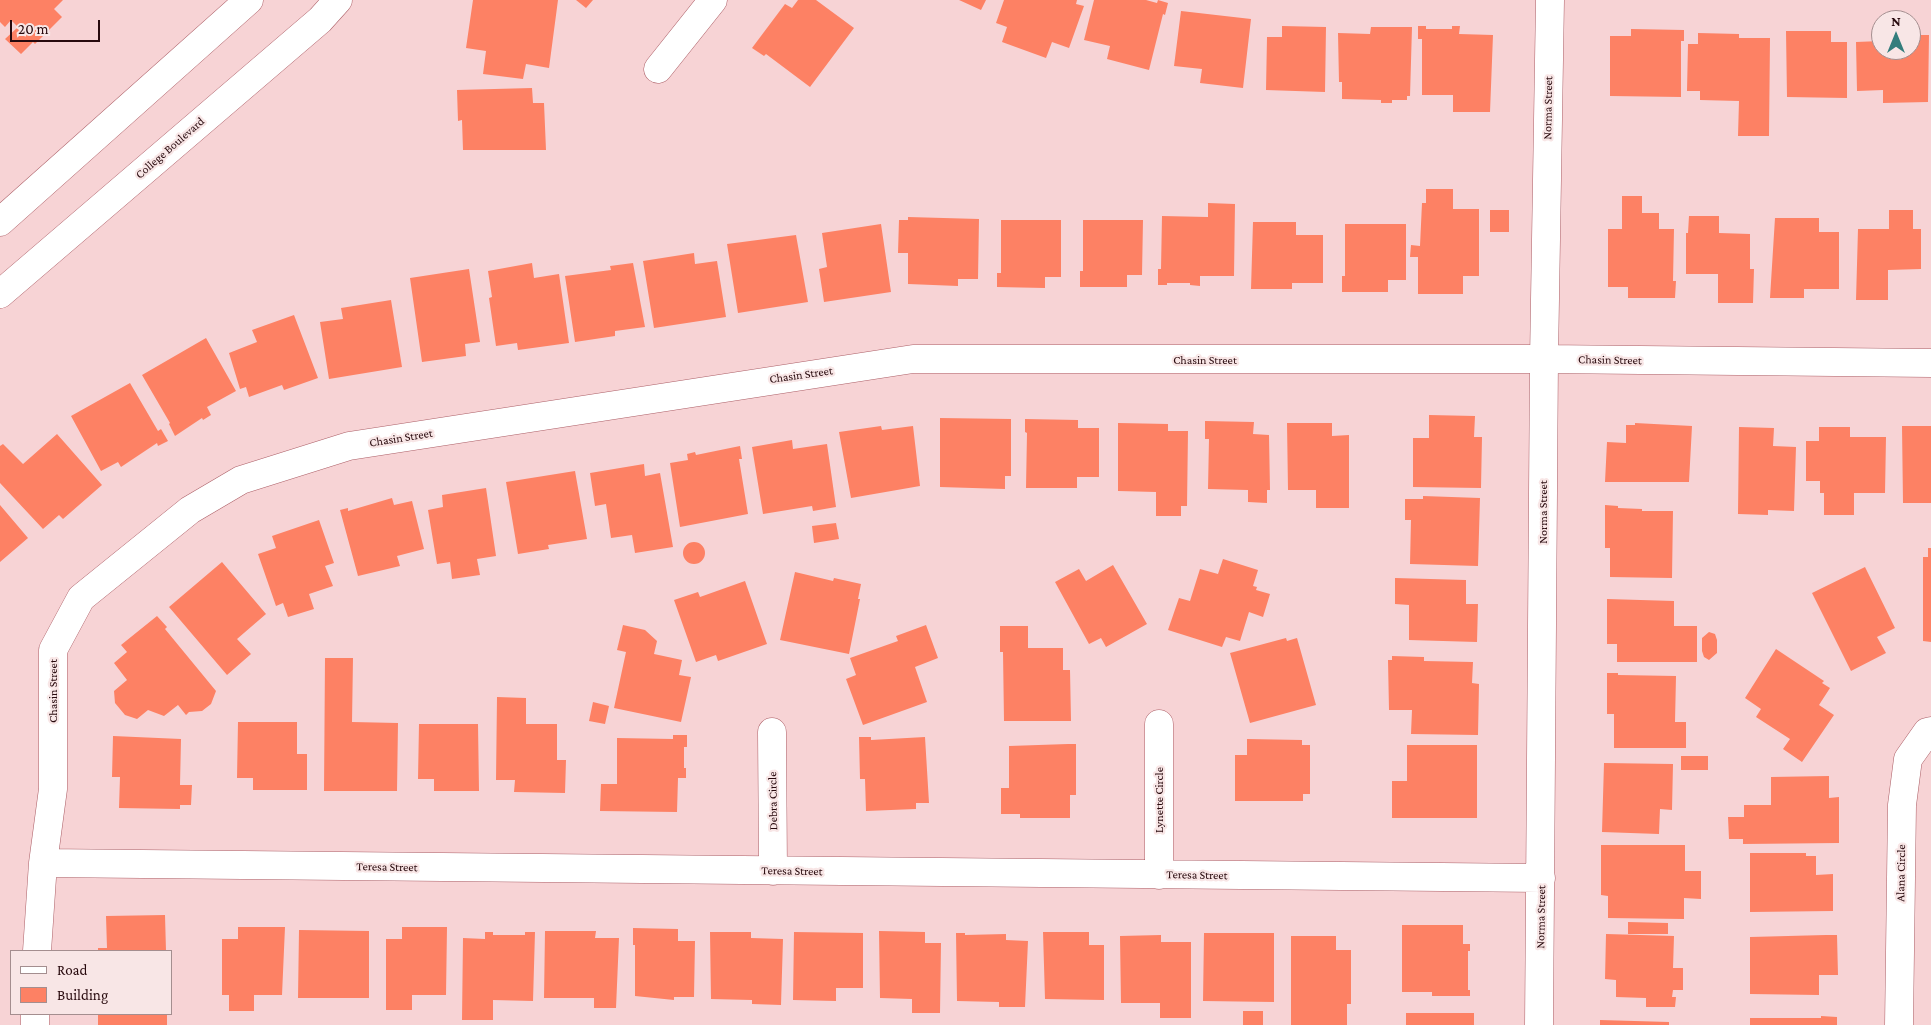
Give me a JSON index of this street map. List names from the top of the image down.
{
  "streets": {
    "street": [
      "Norma Street",
      "College Boulevard",
      "Chasin Street",
      "Lynette Circle",
      "Debra Circle",
      "Teresa Street",
      "Alana Circle"
    ]
  },
  "crossings": [
    ["Norma Street", "Chasin Street"],
    ["Norma Street", "Teresa Street"],
    ["Chasin Street", "Teresa Street"],
    ["Lynette Circle", "Teresa Street"],
    ["Debra Circle", "Teresa Street"]
  ],
  "legend": ["Road", "Building"],
  "scale_bar": "20 m",
  "north": "top"
}
